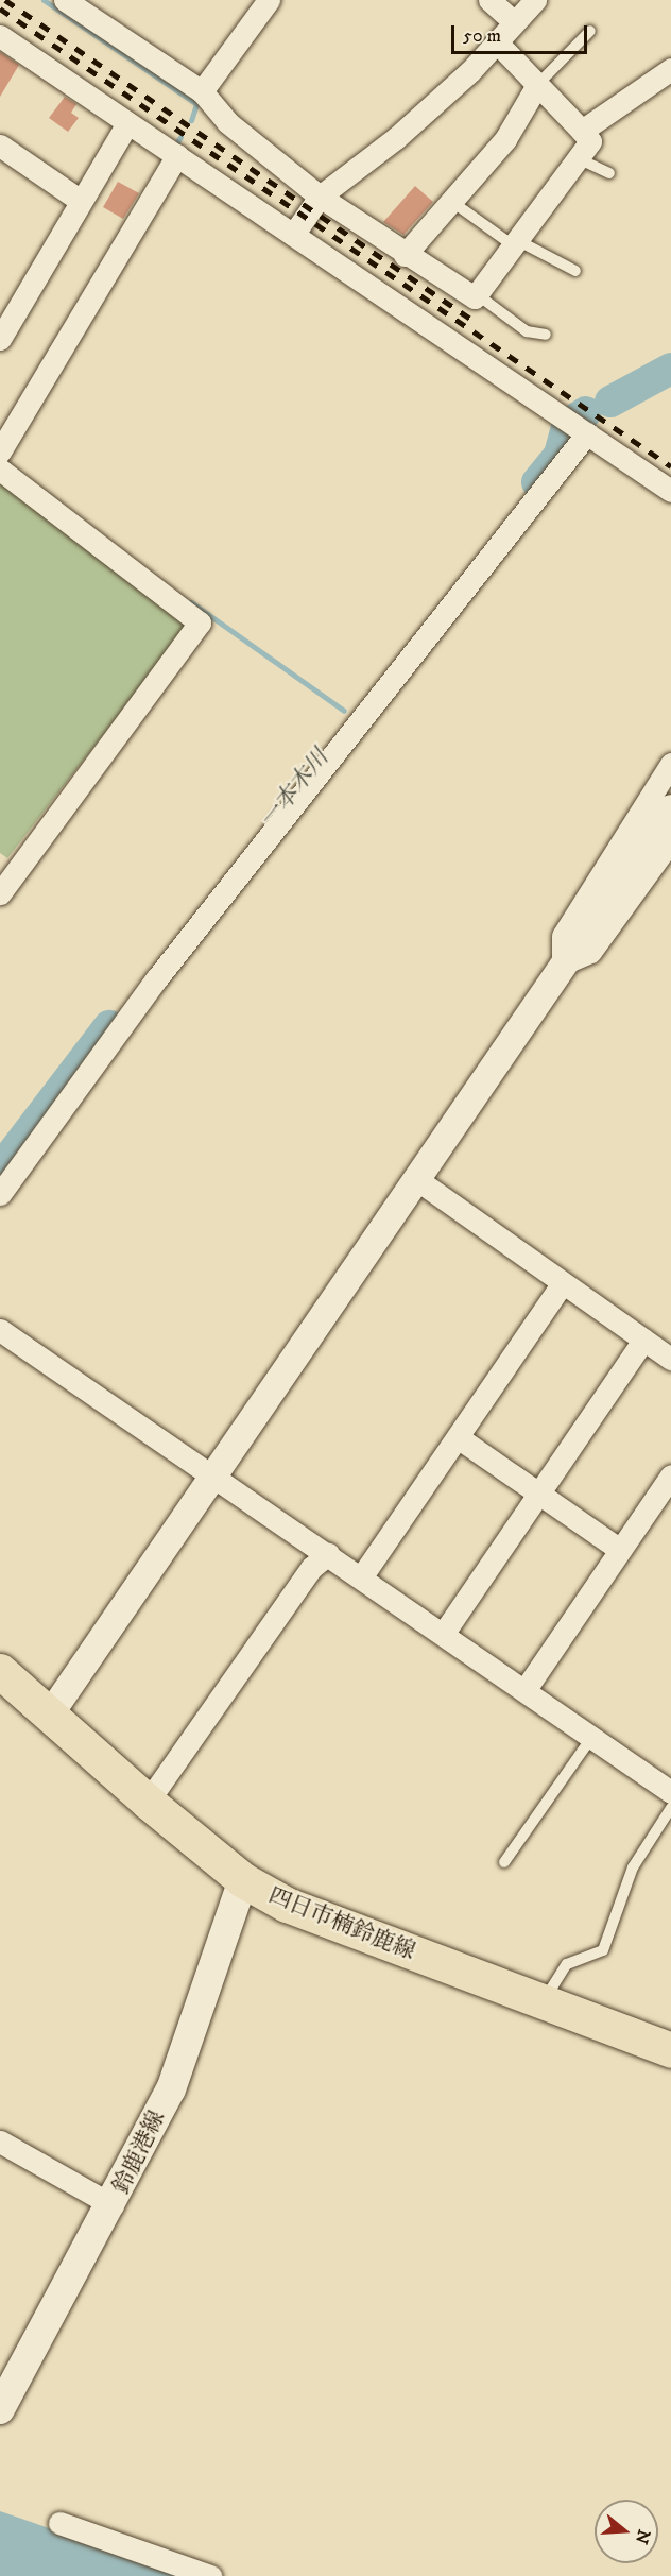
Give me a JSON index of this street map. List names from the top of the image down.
{
  "streets": {
    "main road": ["四日市楠鈴鹿線", "鈴鹿港線"]
  },
  "crossings": [
    ["四日市楠鈴鹿線", "鈴鹿港線"]
  ],
  "water": ["一本木川"],
  "scale_bar": "50 m",
  "north": "right"
}
